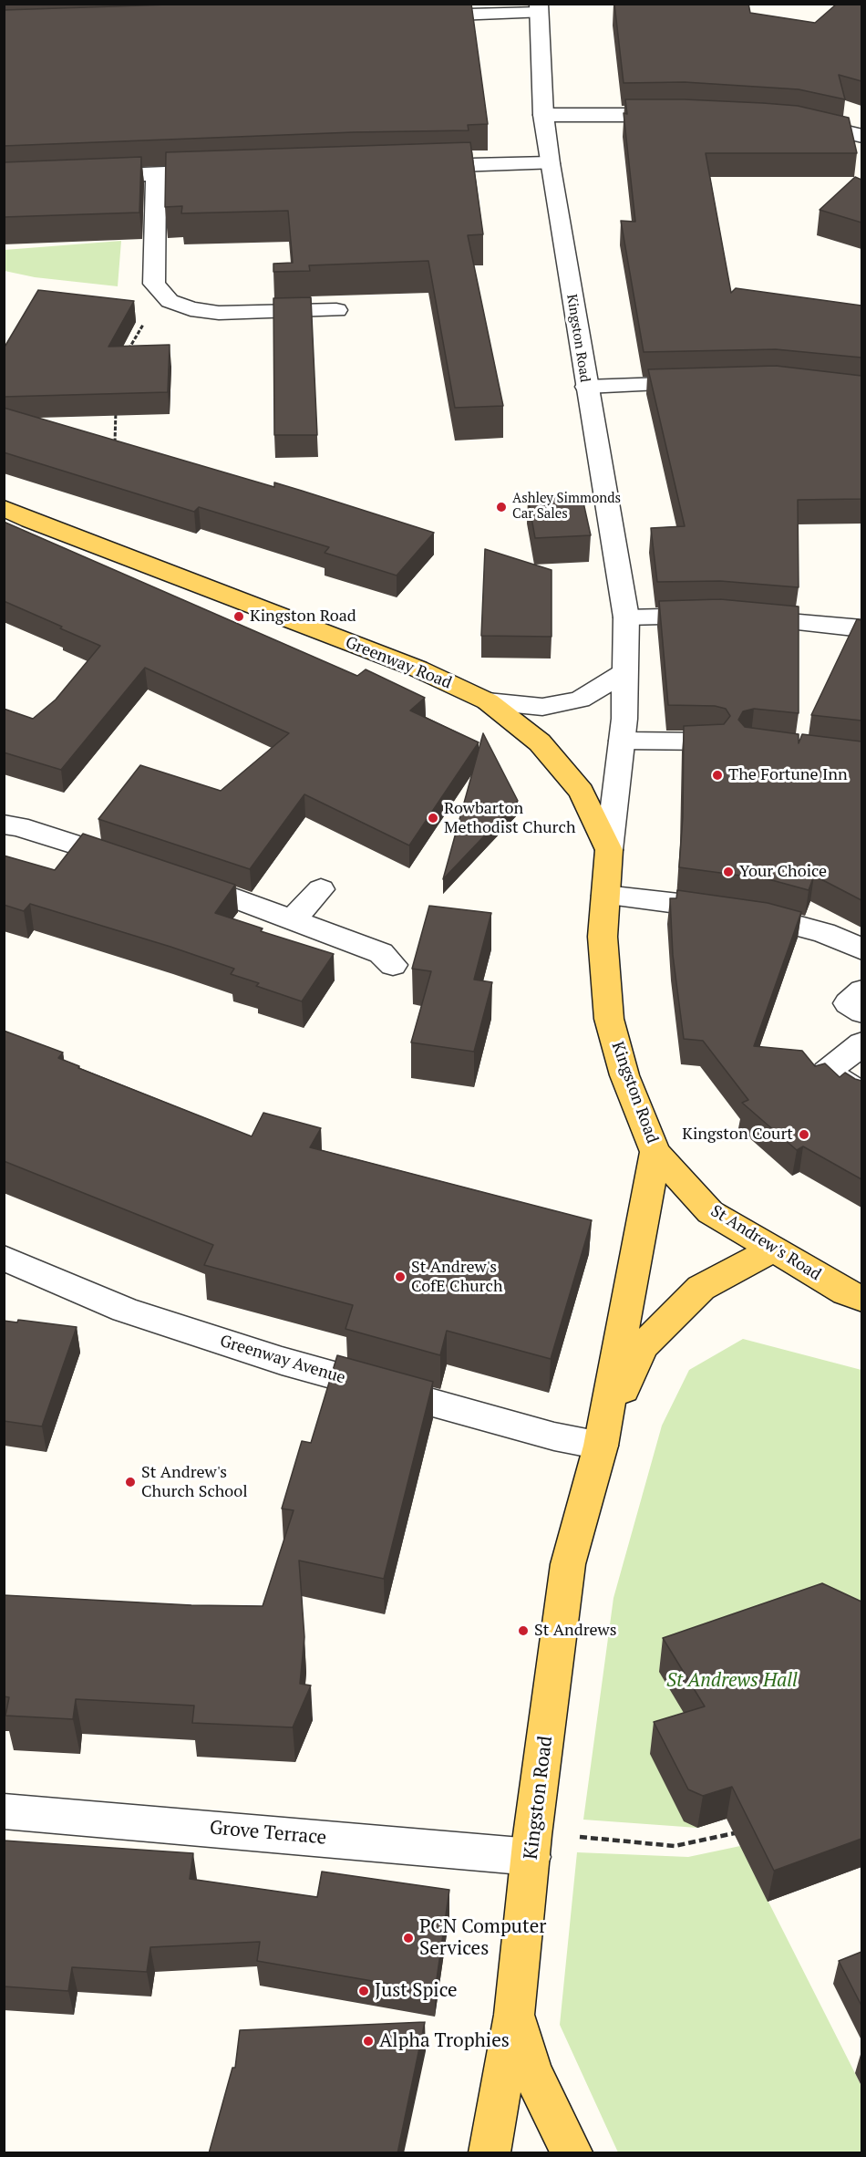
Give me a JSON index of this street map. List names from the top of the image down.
{
  "streets": {
    "main road": ["Kingston Road", "Greenway Road", "St Andrew's Road"],
    "street": ["Greenway Avenue", "Grove Terrace"]
  },
  "crossings": [
    ["Kingston Road", "Greenway Road"],
    ["Kingston Road", "St Andrew's Road"],
    ["Kingston Road", "Greenway Avenue"],
    ["Kingston Road", "Grove Terrace"]
  ],
  "parks": ["St Andrews Hall"],
  "places": [
    "Ashley Simmonds Car Sales",
    "Kingston Road",
    "The Fortune Inn",
    "Rowbarton Methodist Church",
    "Your Choice",
    "Kingston Court",
    "St Andrew's CofE Church",
    "St Andrew's Church School",
    "St Andrews",
    "PCN Computer Services",
    "Just Spice",
    "Alpha Trophies"
  ]
}
